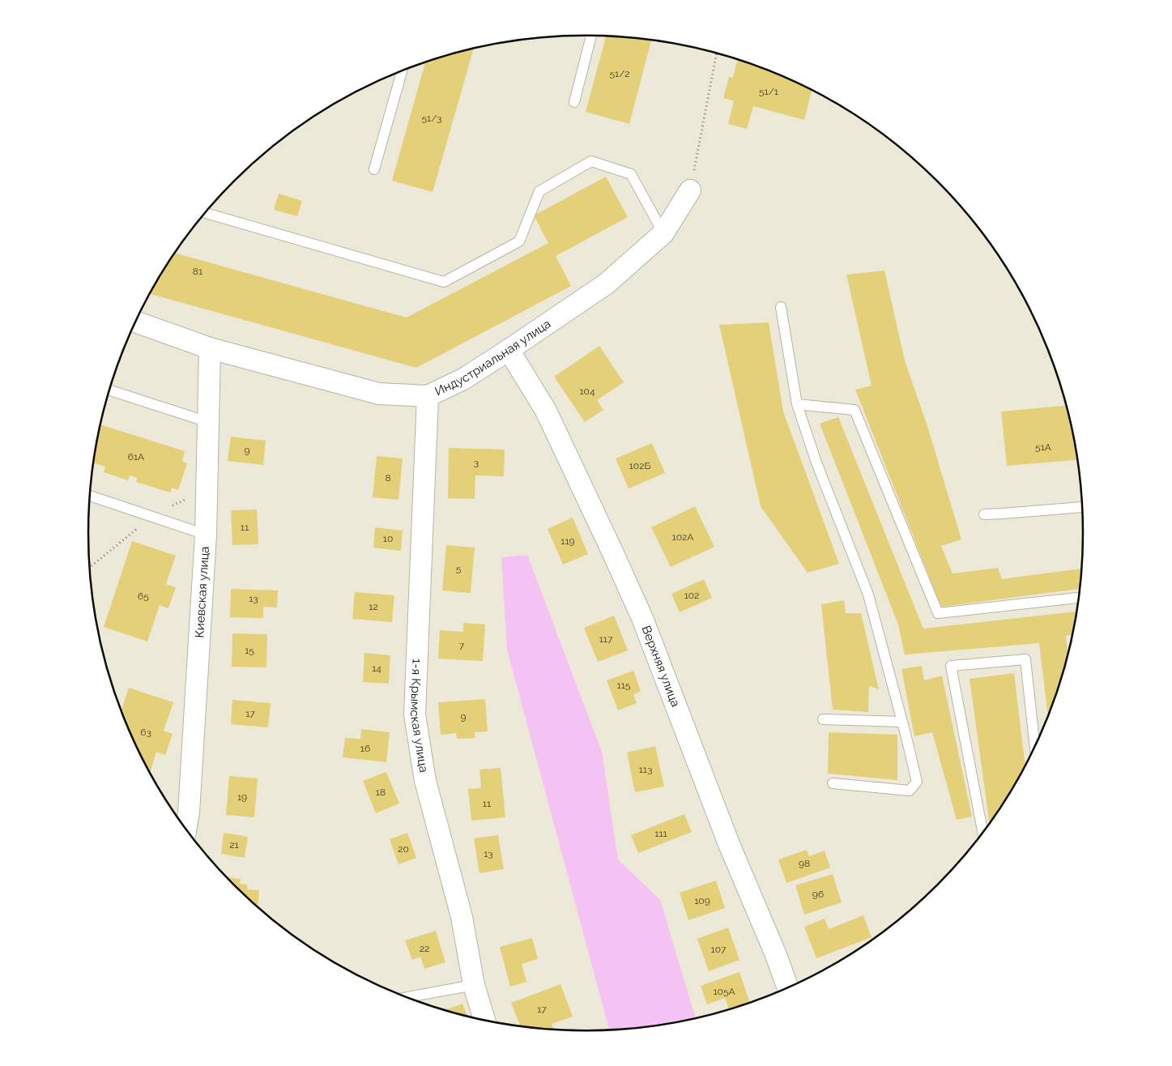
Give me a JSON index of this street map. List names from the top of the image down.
{
  "streets": {
    "street": [
      "Индустриальная улица",
      "Киевская улица",
      "Верхняя улица",
      "1-я Крымская улица"
    ]
  },
  "crossings": [
    ["Индустриальная улица", "Киевская улица"],
    ["Индустриальная улица", "Верхняя улица"],
    ["Индустриальная улица", "1-я Крымская улица"]
  ],
  "house_numbers": [
    "51/2",
    "51/1",
    "51/3",
    "81",
    "104",
    "51А",
    "9",
    "61А",
    "3",
    "102Б",
    "8",
    "11",
    "102А",
    "10",
    "119",
    "5",
    "102",
    "65",
    "13",
    "12",
    "117",
    "7",
    "15",
    "14",
    "115",
    "17",
    "9",
    "63",
    "16",
    "113",
    "18",
    "19",
    "11",
    "111",
    "21",
    "20",
    "13",
    "98",
    "96",
    "109",
    "22",
    "107",
    "105А",
    "17"
  ]
}
